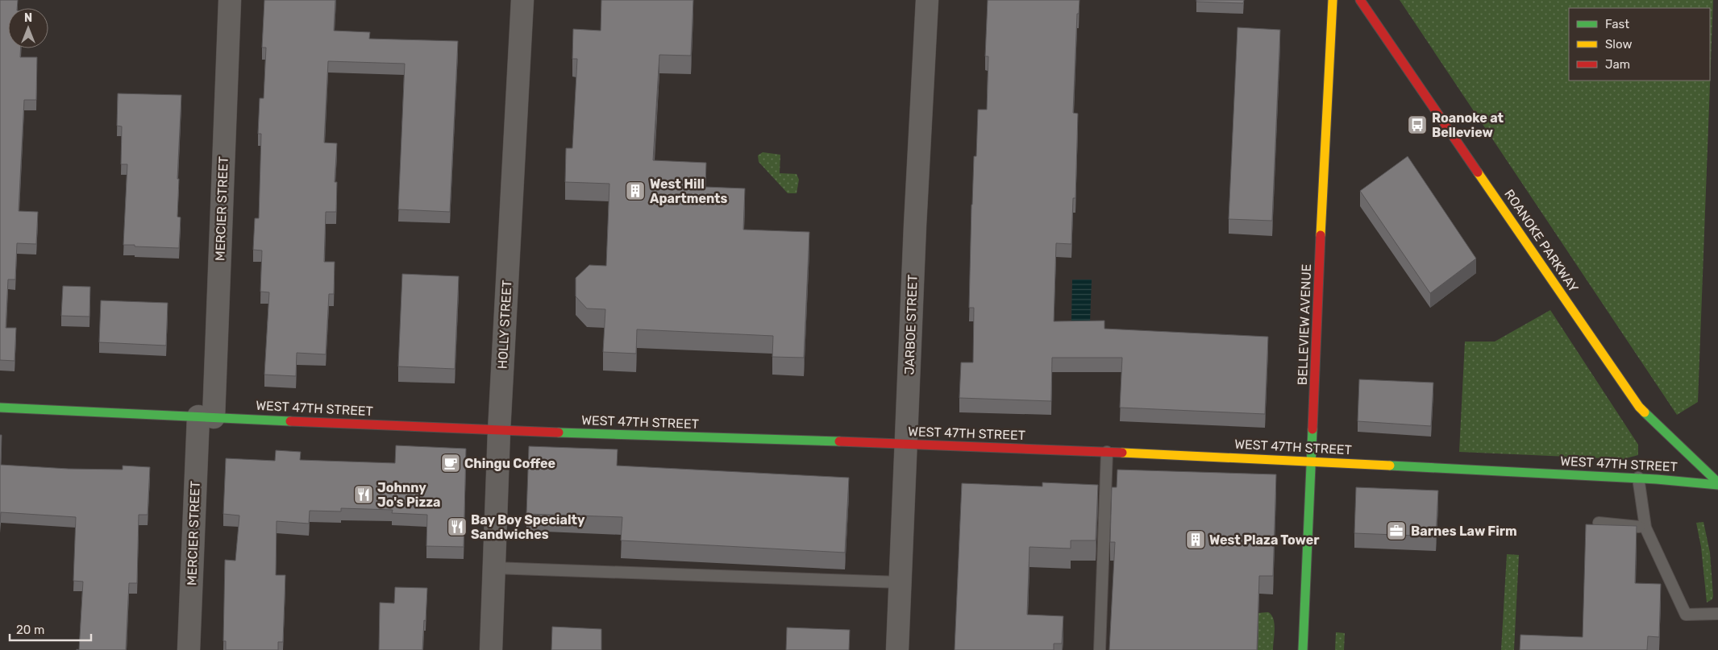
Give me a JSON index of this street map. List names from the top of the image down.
{
  "streets": {
    "street": [
      "MERCIER STREET",
      "ROANOKE PARKWAY",
      "HOLLY STREET",
      "JARBOE STREET",
      "BELLEVIEW AVENUE",
      "WEST 47TH STREET"
    ]
  },
  "crossings": [
    ["MERCIER STREET", "WEST 47TH STREET"],
    ["ROANOKE PARKWAY", "WEST 47TH STREET"],
    ["HOLLY STREET", "WEST 47TH STREET"],
    ["JARBOE STREET", "WEST 47TH STREET"],
    ["BELLEVIEW AVENUE", "WEST 47TH STREET"]
  ],
  "places": {
    "bus stop": ["Roanoke at Belleview"],
    "building": ["West Hill Apartments", "West Plaza Tower"],
    "cafe": ["Chingu Coffee"],
    "restaurant": ["Johnny Jo's Pizza", "Bay Boy Specialty Sandwiches"],
    "office": ["Barnes Law Firm"]
  },
  "legend": ["Fast", "Slow", "Jam"],
  "scale_bar": "20 m",
  "north": "top"
}
